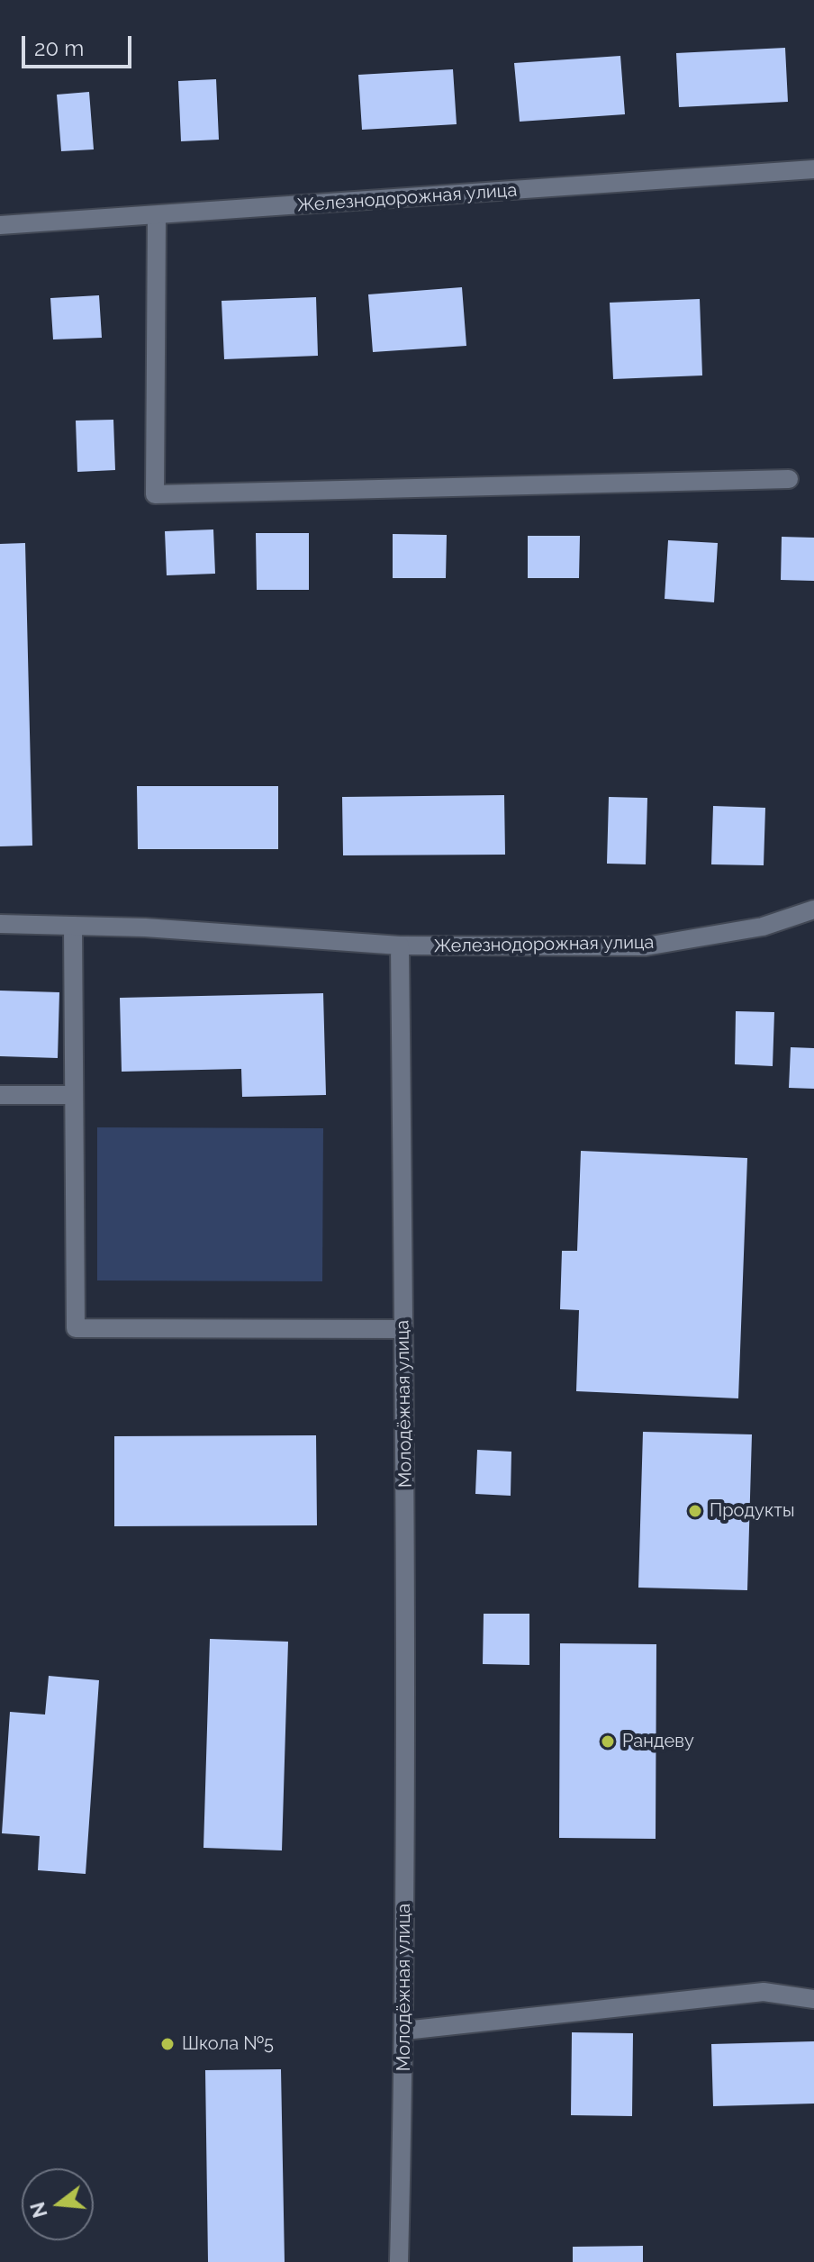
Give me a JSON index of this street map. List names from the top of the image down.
{
  "streets": {
    "street": ["Железнодорожная улица", "Молодёжная улица"]
  },
  "crossings": [
    ["Железнодорожная улица", "Молодёжная улица"]
  ],
  "places": ["Продукты", "Рандеву", "Школа №5"],
  "scale_bar": "20 m",
  "north": "left"
}
